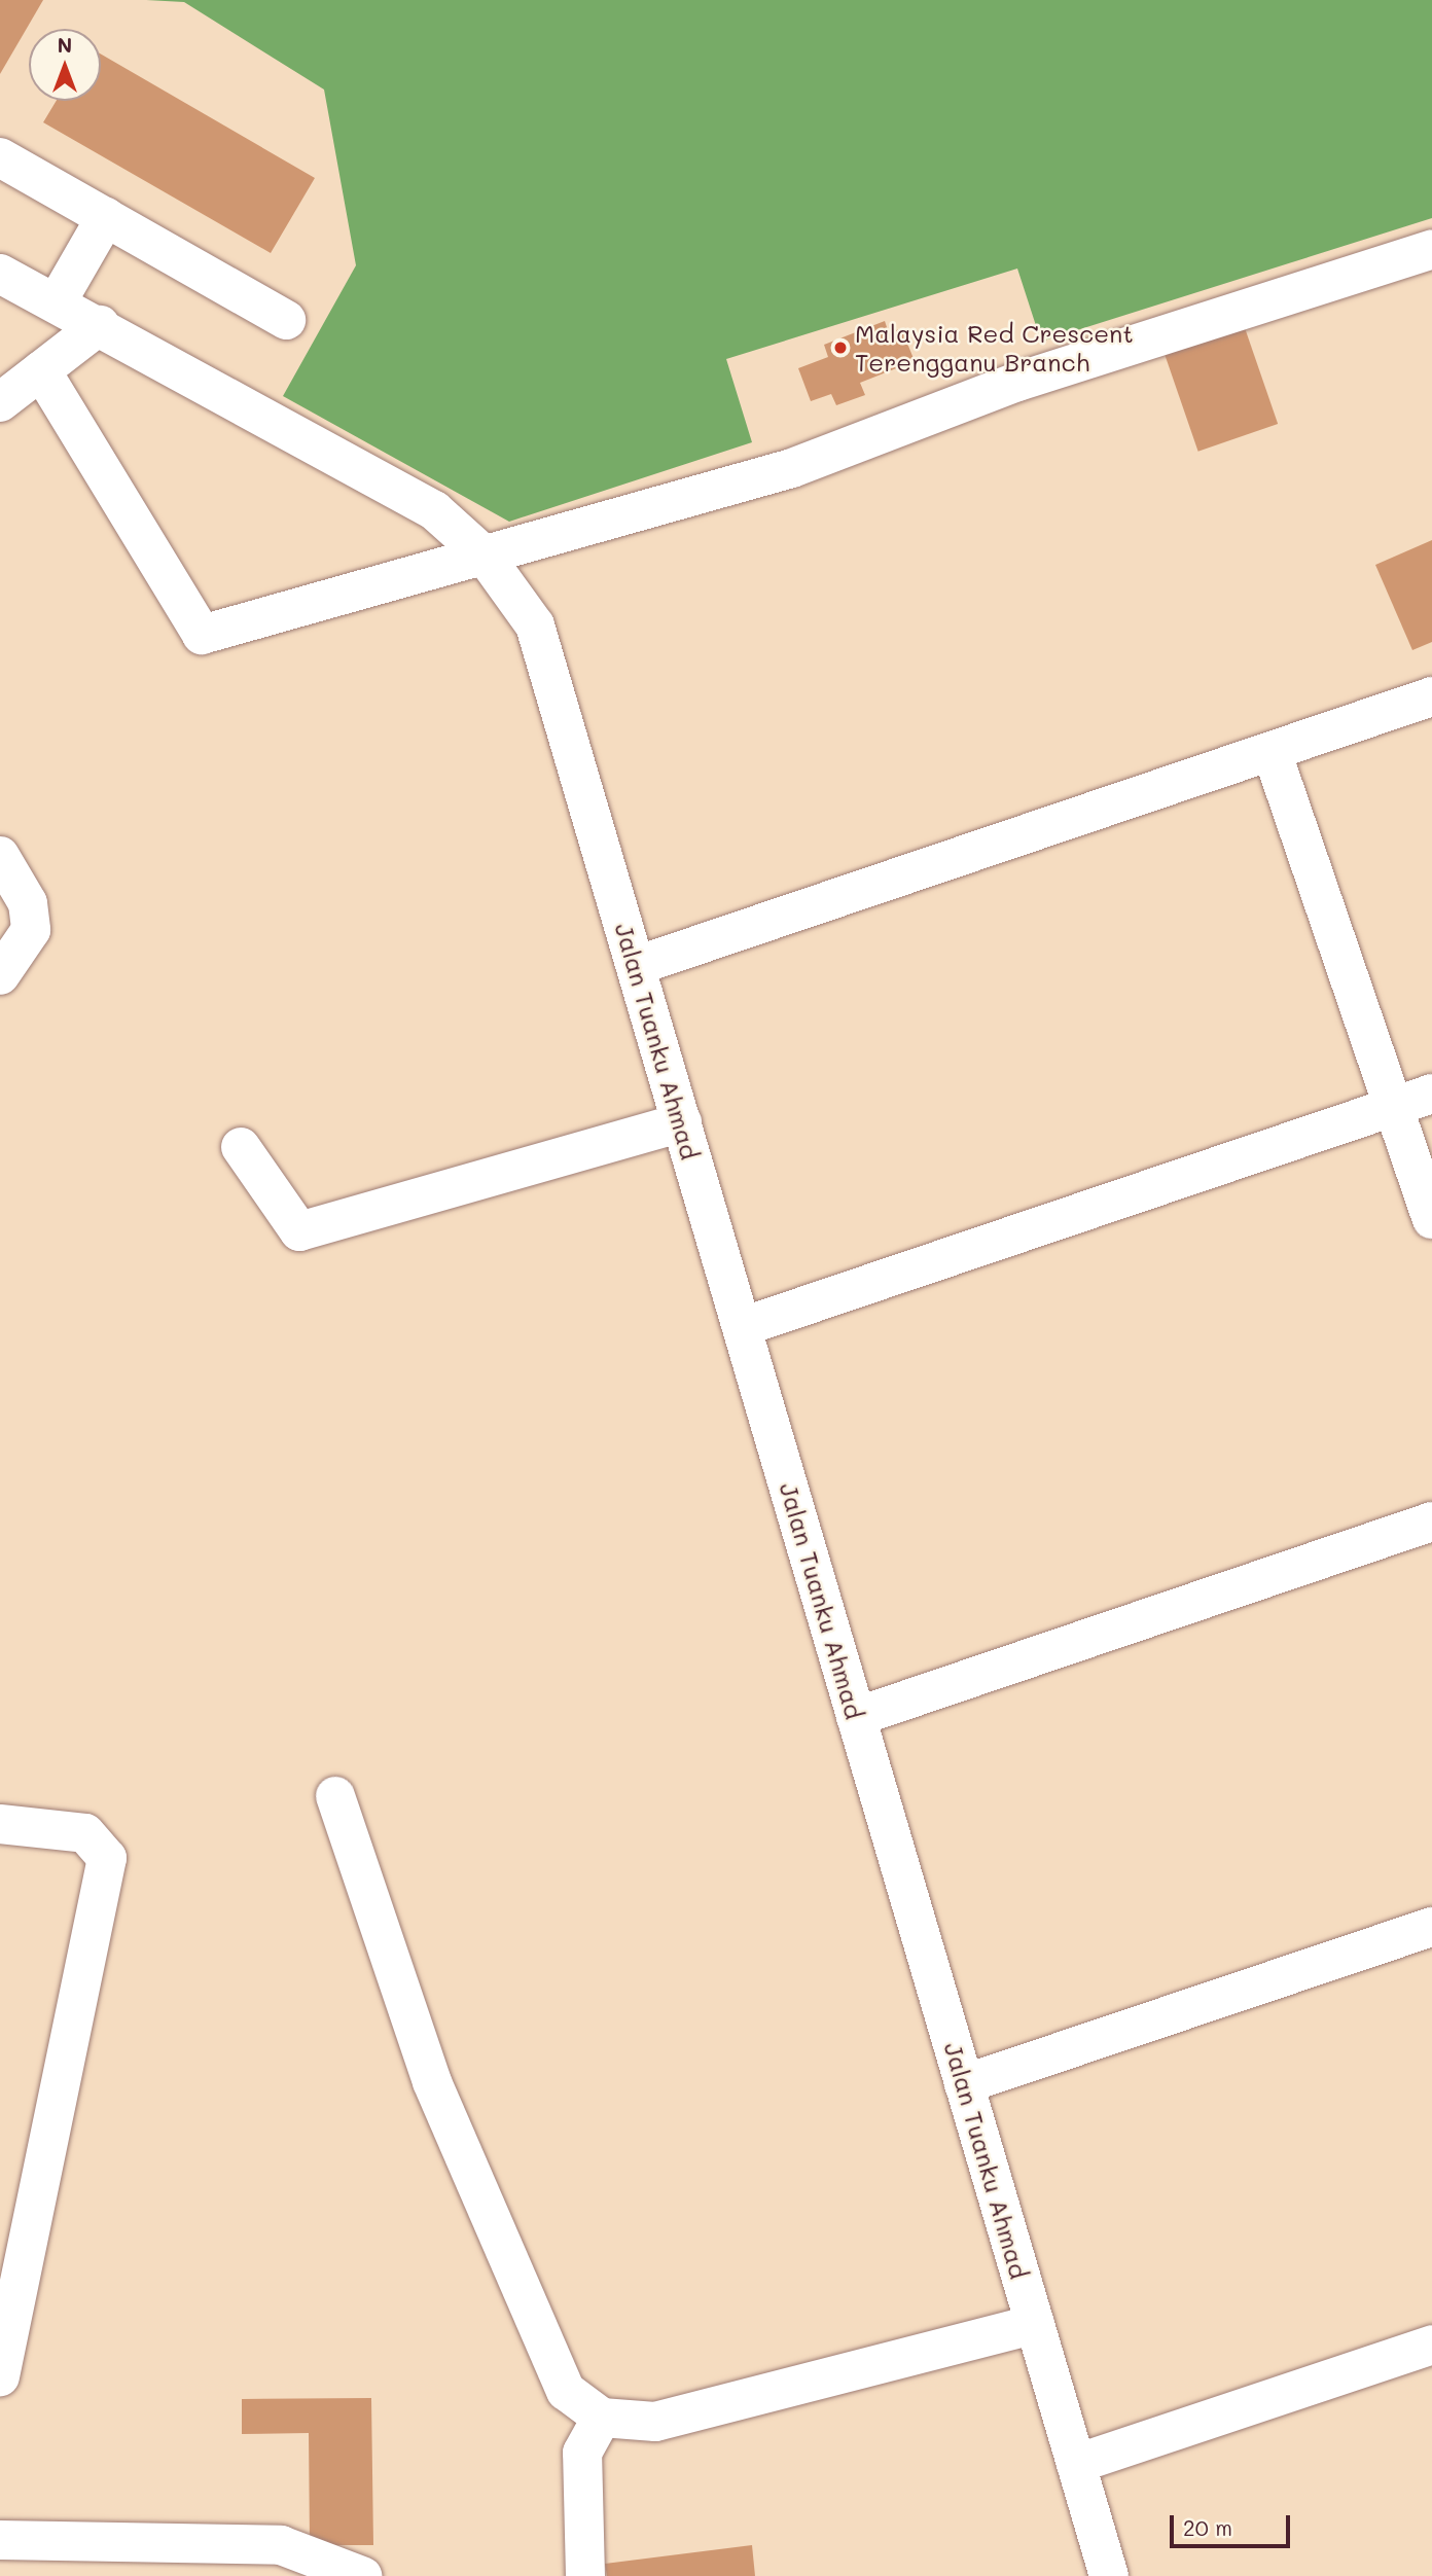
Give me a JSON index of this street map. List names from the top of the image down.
{
  "streets": {
    "street": ["Jalan Tuanku Ahmad"]
  },
  "places": ["Malaysia Red Crescent Terengganu Branch"],
  "scale_bar": "20 m",
  "north": "top"
}
